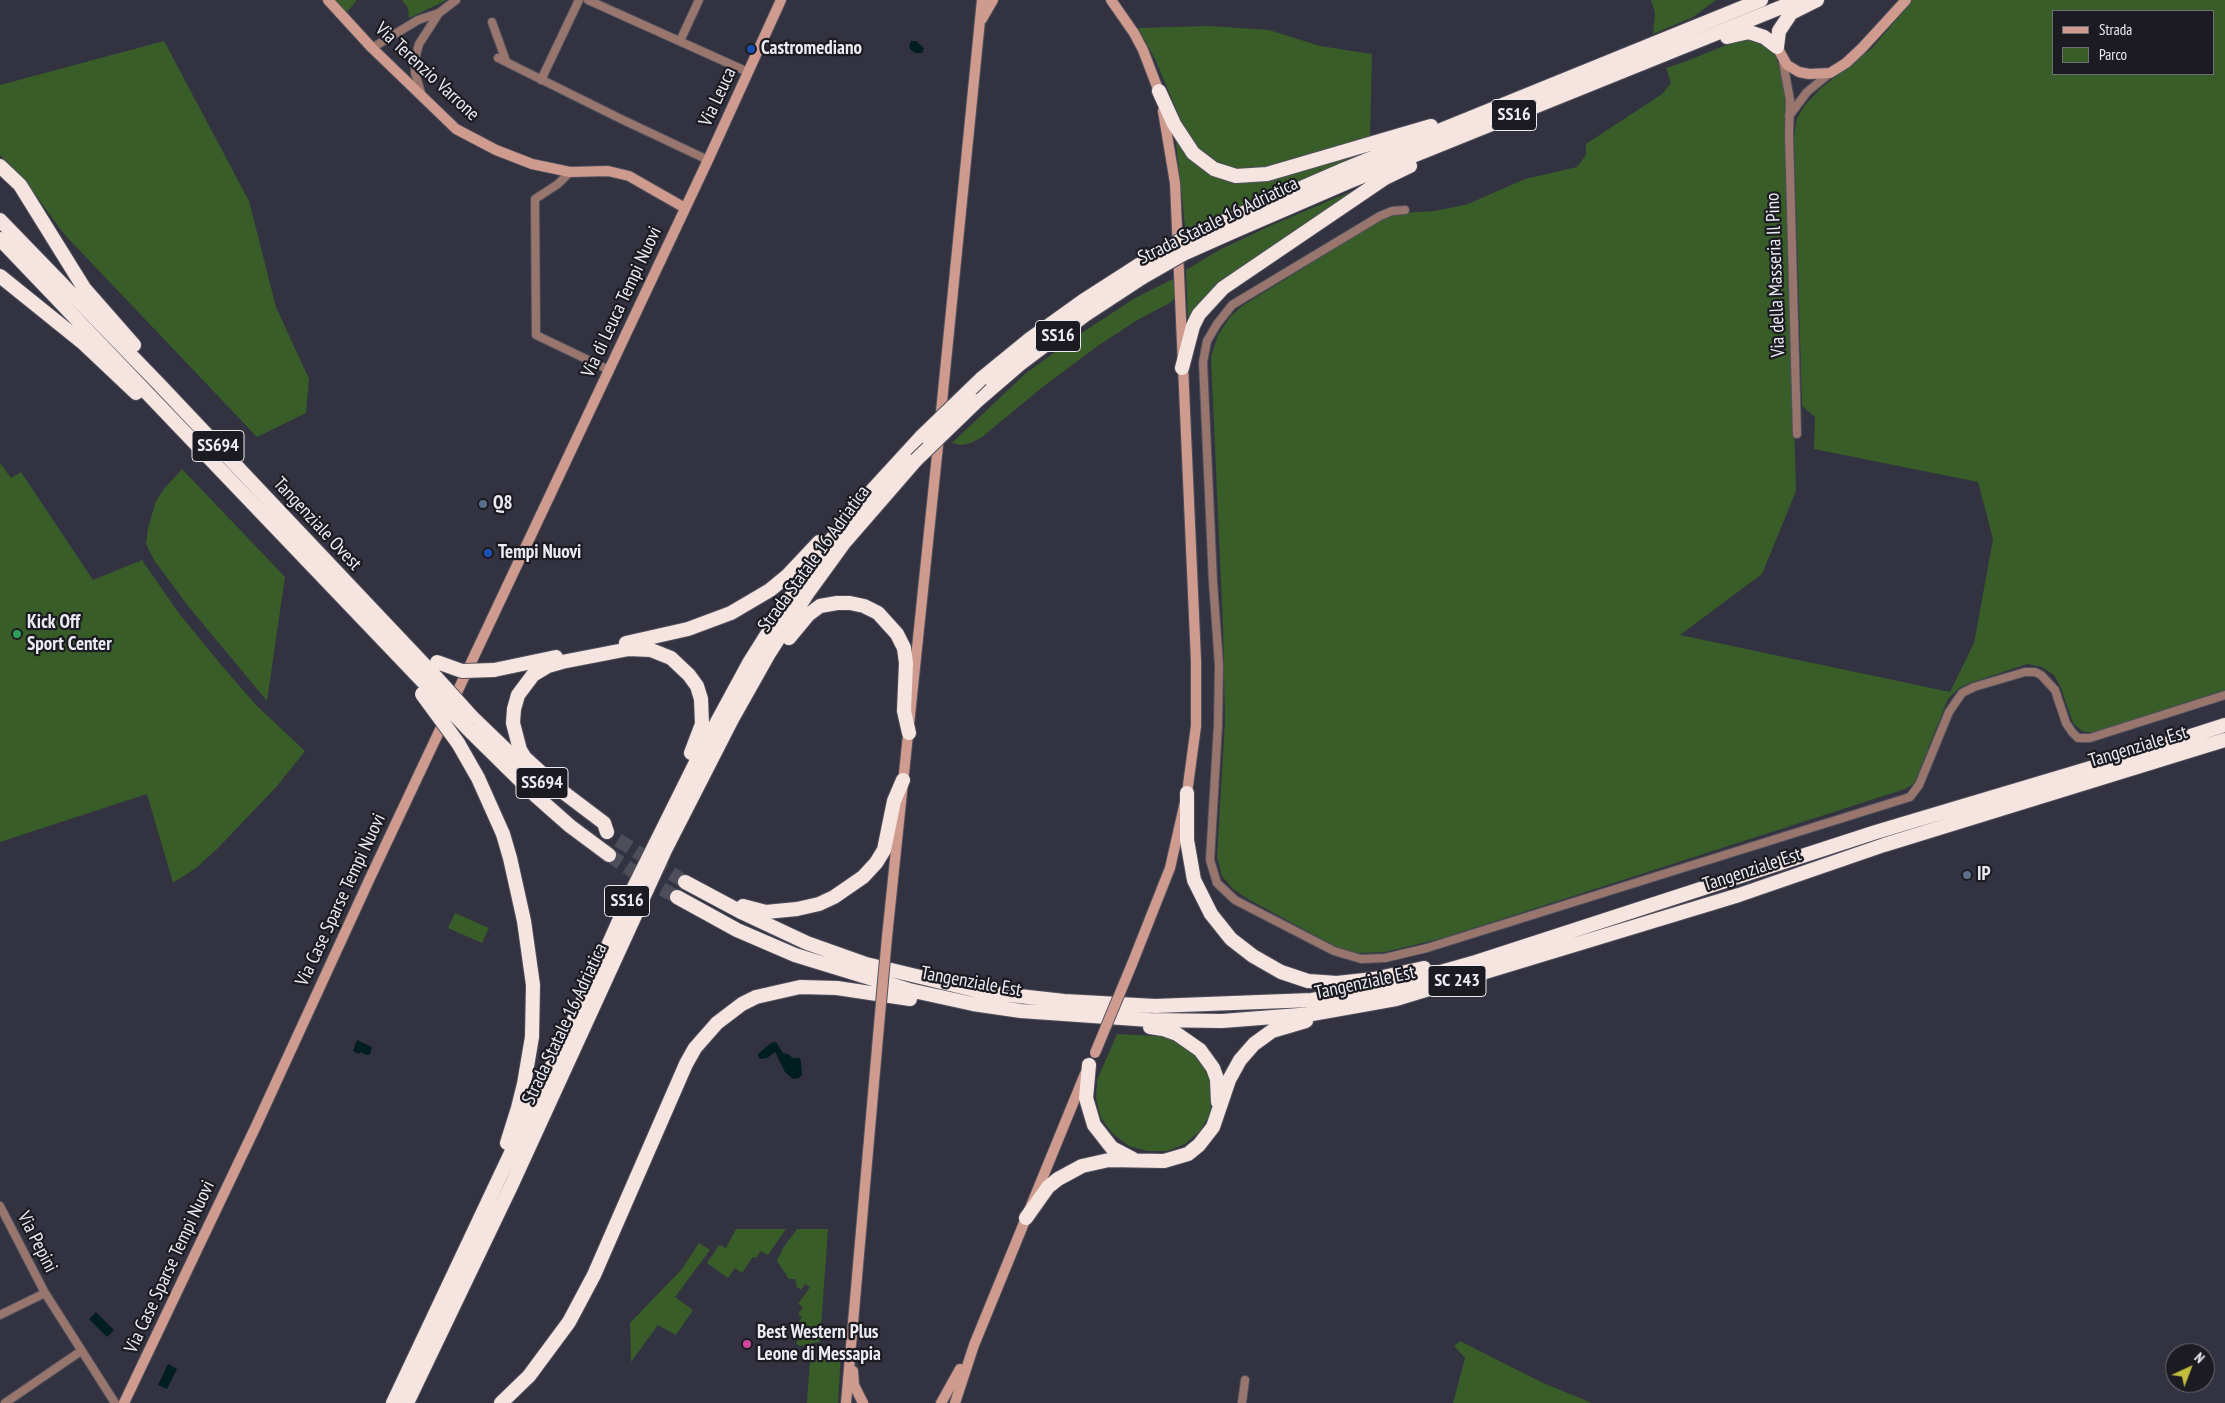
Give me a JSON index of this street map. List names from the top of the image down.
{
  "streets": {
    "highway": [
      "SS16",
      "Strada Statale 16 Adriatica",
      "SS694",
      "Tangenziale Ovest",
      "Tangenziale Est",
      "SC 243"
    ],
    "main road": [
      "Via Terenzio Varrone",
      "Via Leuca",
      "Via di Leuca Tempi Nuovi",
      "Via Case Sparse Tempi Nuovi"
    ],
    "street": ["Via della Masseria Il Pino", "Via Pepini"]
  },
  "crossings": [
    ["Via Terenzio Varrone", "Via Leuca"],
    ["Via Terenzio Varrone", "Via di Leuca Tempi Nuovi"],
    ["Via Leuca", "Via di Leuca Tempi Nuovi"],
    ["Via di Leuca Tempi Nuovi", "Via Case Sparse Tempi Nuovi"]
  ],
  "places": [
    "Castromediano",
    "Q8",
    "Tempi Nuovi",
    "Kick Off Sport Center",
    "IP",
    "Best Western Plus Leone di Messapia"
  ],
  "legend": ["Strada", "Parco"],
  "north": "top right"
}
